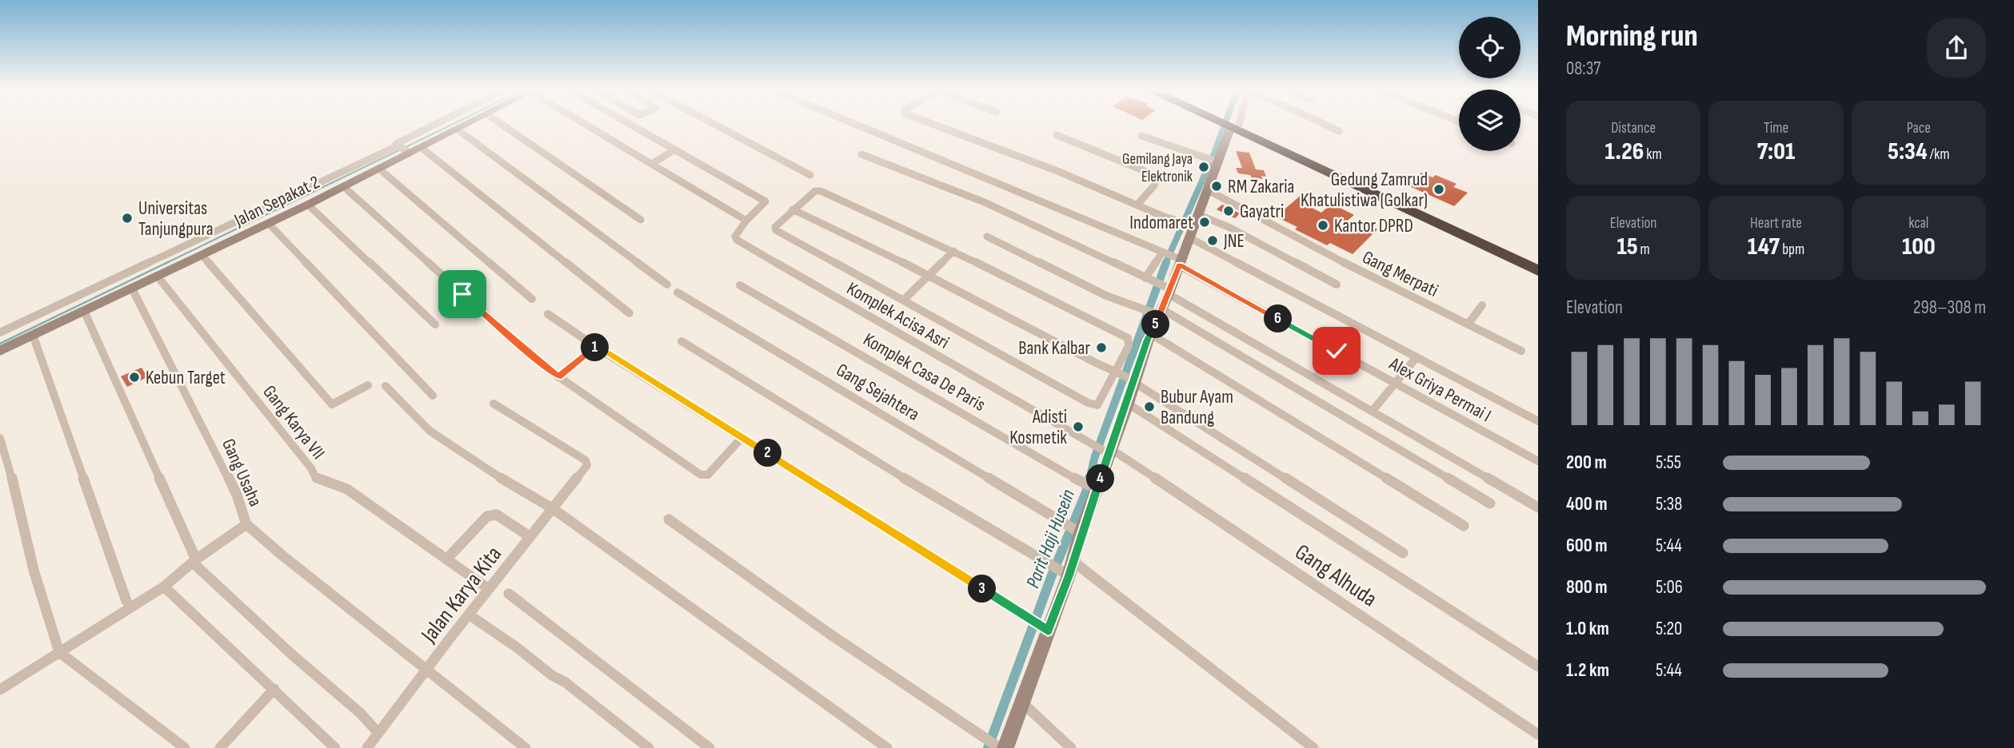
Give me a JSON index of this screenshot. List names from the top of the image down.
{
  "streets": {
    "street": [
      "Jalan Sepakat 2",
      "Gang Merpati",
      "Komplek Acisa Asri",
      "Komplek Casa De Paris",
      "Alex Griya Permai I",
      "Gang Sejahtera",
      "Gang Karya VII",
      "Gang Usaha",
      "Gang Alhuda",
      "Jalan Karya Kita"
    ]
  },
  "crossings": [
    ["Jalan Sepakat 2", "Gang Karya VII"],
    ["Jalan Sepakat 2", "Gang Usaha"],
    ["Komplek Acisa Asri", "Gang Alhuda"],
    ["Gang Karya VII", "Jalan Karya Kita"],
    ["Gang Usaha", "Jalan Karya Kita"]
  ],
  "water": ["Parit Haji Husein"],
  "places": [
    "Gemilang Jaya Elektronik",
    "RM Zakaria",
    "Gedung Zamrud Khatulistiwa (Golkar)",
    "Gayatri",
    "Universitas Tanjungpura",
    "Indomaret",
    "Kantor DPRD",
    "JNE",
    "Bank Kalbar",
    "Kebun Target",
    "Bubur Ayam Bandung",
    "Adisti Kosmetik"
  ],
  "page": {
    "heading": ["Morning run", "08:37"],
    "stats": [
      ["Distance", "1.26 km"],
      ["Time", "7:01"],
      ["Pace", "5:34 /km"],
      ["Elevation", "15 m"],
      ["Heart rate", "147 bpm"],
      ["kcal", "100"]
    ],
    "chart": ["Elevation", "298–308 m"],
    "pins": [
      "6",
      "5",
      "1",
      "2",
      "4",
      "3"
    ],
    "list": [
      {
        "name": "200 m",
        "note": "5:55"
      },
      {
        "name": "400 m",
        "note": "5:38"
      },
      {
        "name": "600 m",
        "note": "5:44"
      },
      {
        "name": "800 m",
        "note": "5:06"
      },
      {
        "name": "1.0 km",
        "note": "5:20"
      },
      {
        "name": "1.2 km",
        "note": "5:44"
      }
    ]
  }
}
